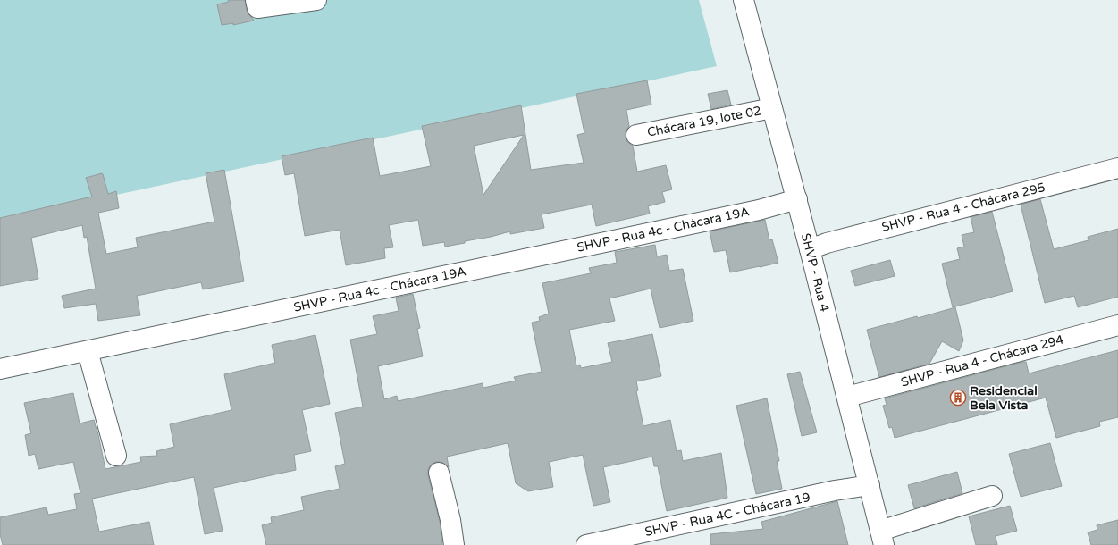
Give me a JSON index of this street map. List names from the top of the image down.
{
  "streets": {
    "street": [
      "Chácara 19, lote 02",
      "SHVP - Rua 4 - Chácara 295",
      "SHVP - Rua 4c - Chácara 19A",
      "SHVP - Rua 4",
      "SHVP - Rua 4 - Chácara 294",
      "SHVP - Rua 4C - Chácara 19"
    ]
  },
  "crossings": [
    ["Chácara 19, lote 02", "SHVP - Rua 4"],
    ["SHVP - Rua 4 - Chácara 295", "SHVP - Rua 4"],
    ["SHVP - Rua 4c - Chácara 19A", "SHVP - Rua 4"],
    ["SHVP - Rua 4", "SHVP - Rua 4 - Chácara 294"],
    ["SHVP - Rua 4", "SHVP - Rua 4C - Chácara 19"]
  ],
  "places": {
    "building": ["Residencial Bela Vista"]
  }
}
